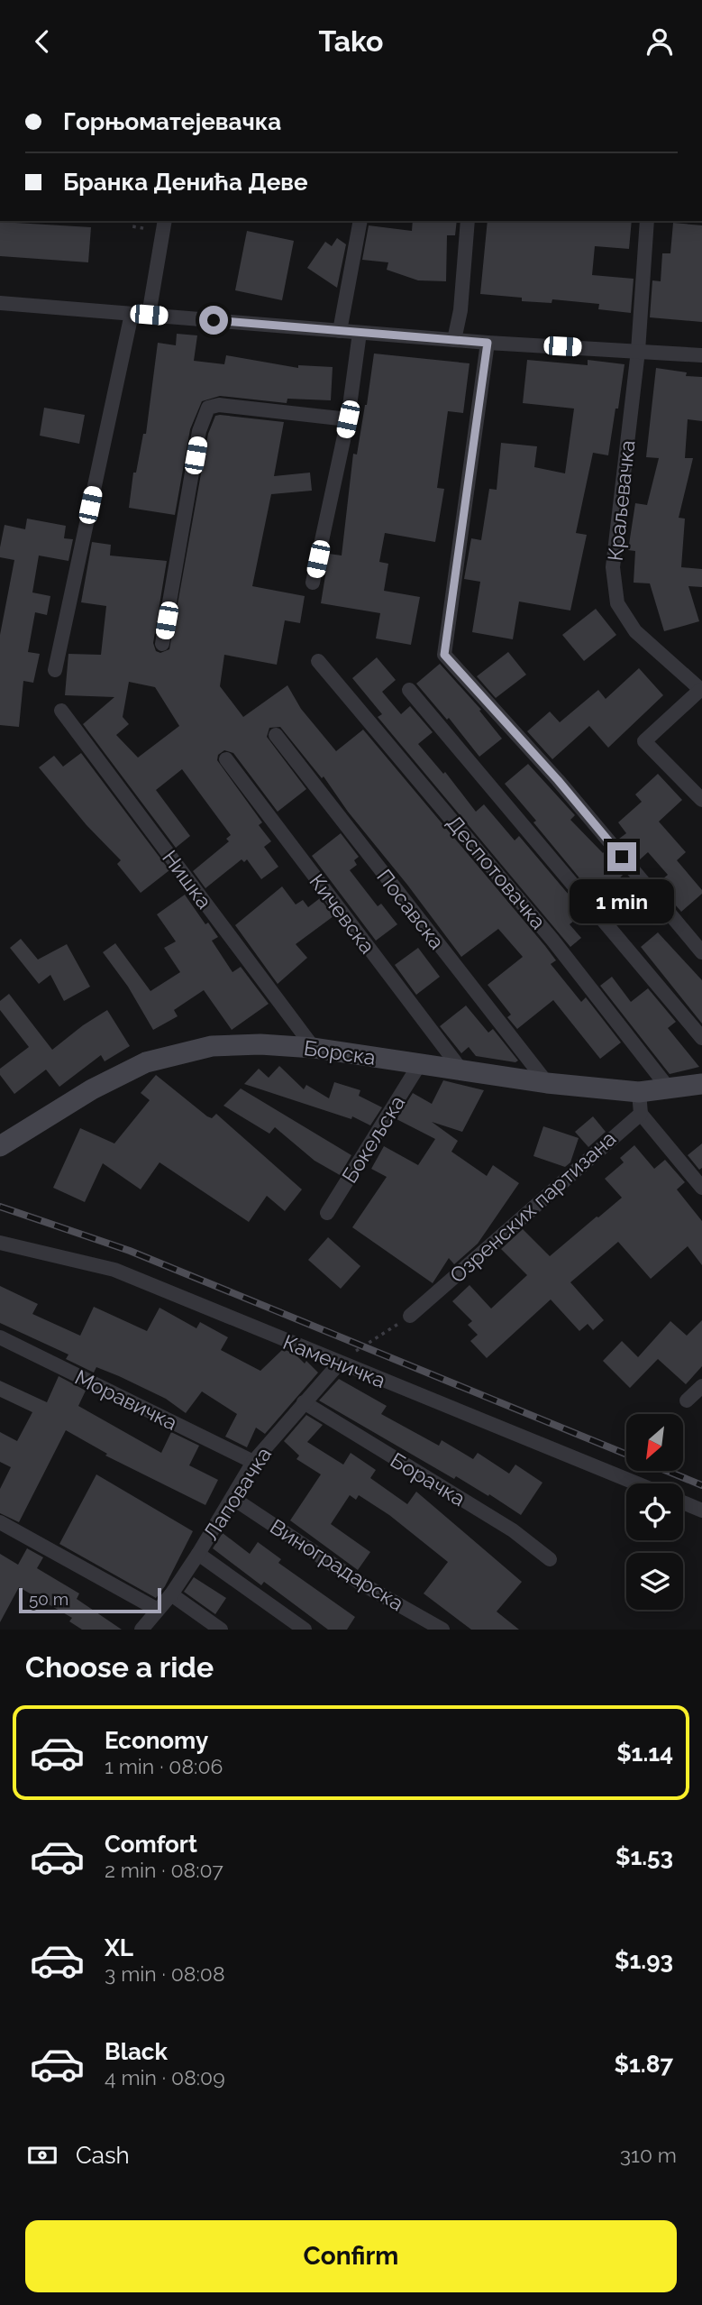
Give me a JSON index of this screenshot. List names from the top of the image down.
{
  "streets": {
    "street": [
      "Краљевачка",
      "Деспотовачка",
      "Нишка",
      "Посавска",
      "Кичевска",
      "Борска",
      "Бокељска",
      "Озренских партизана",
      "Каменичка",
      "Моравичка",
      "Борачка",
      "Лаповачка",
      "Виноградарска"
    ]
  },
  "crossings": [
    ["Деспотовачка", "Борска"],
    ["Нишка", "Борска"],
    ["Посавска", "Борска"],
    ["Кичевска", "Борска"],
    ["Борска", "Бокељска"],
    ["Каменичка", "Лаповачка"],
    ["Моравичка", "Лаповачка"],
    ["Борачка", "Лаповачка"],
    ["Лаповачка", "Виноградарска"]
  ],
  "scale_bar": "50 m",
  "north": "bottom left",
  "page": {
    "header": "Tako",
    "banner": ["Горњоматејевачка", "Бранка Денића Деве"],
    "bubble": "1 min",
    "scale": "50 m",
    "heading": "Choose a ride",
    "list": [
      {
        "name": "Economy",
        "note": "1 min · 08:06",
        "value": "$1.14"
      },
      {
        "name": "Comfort",
        "note": "2 min · 08:07",
        "value": "$1.53"
      },
      {
        "name": "XL",
        "note": "3 min · 08:08",
        "value": "$1.93"
      },
      {
        "name": "Black",
        "note": "4 min · 08:09",
        "value": "$1.87"
      }
    ],
    "pay": ["Cash", "310 m"],
    "buttons": "Confirm"
  }
}
